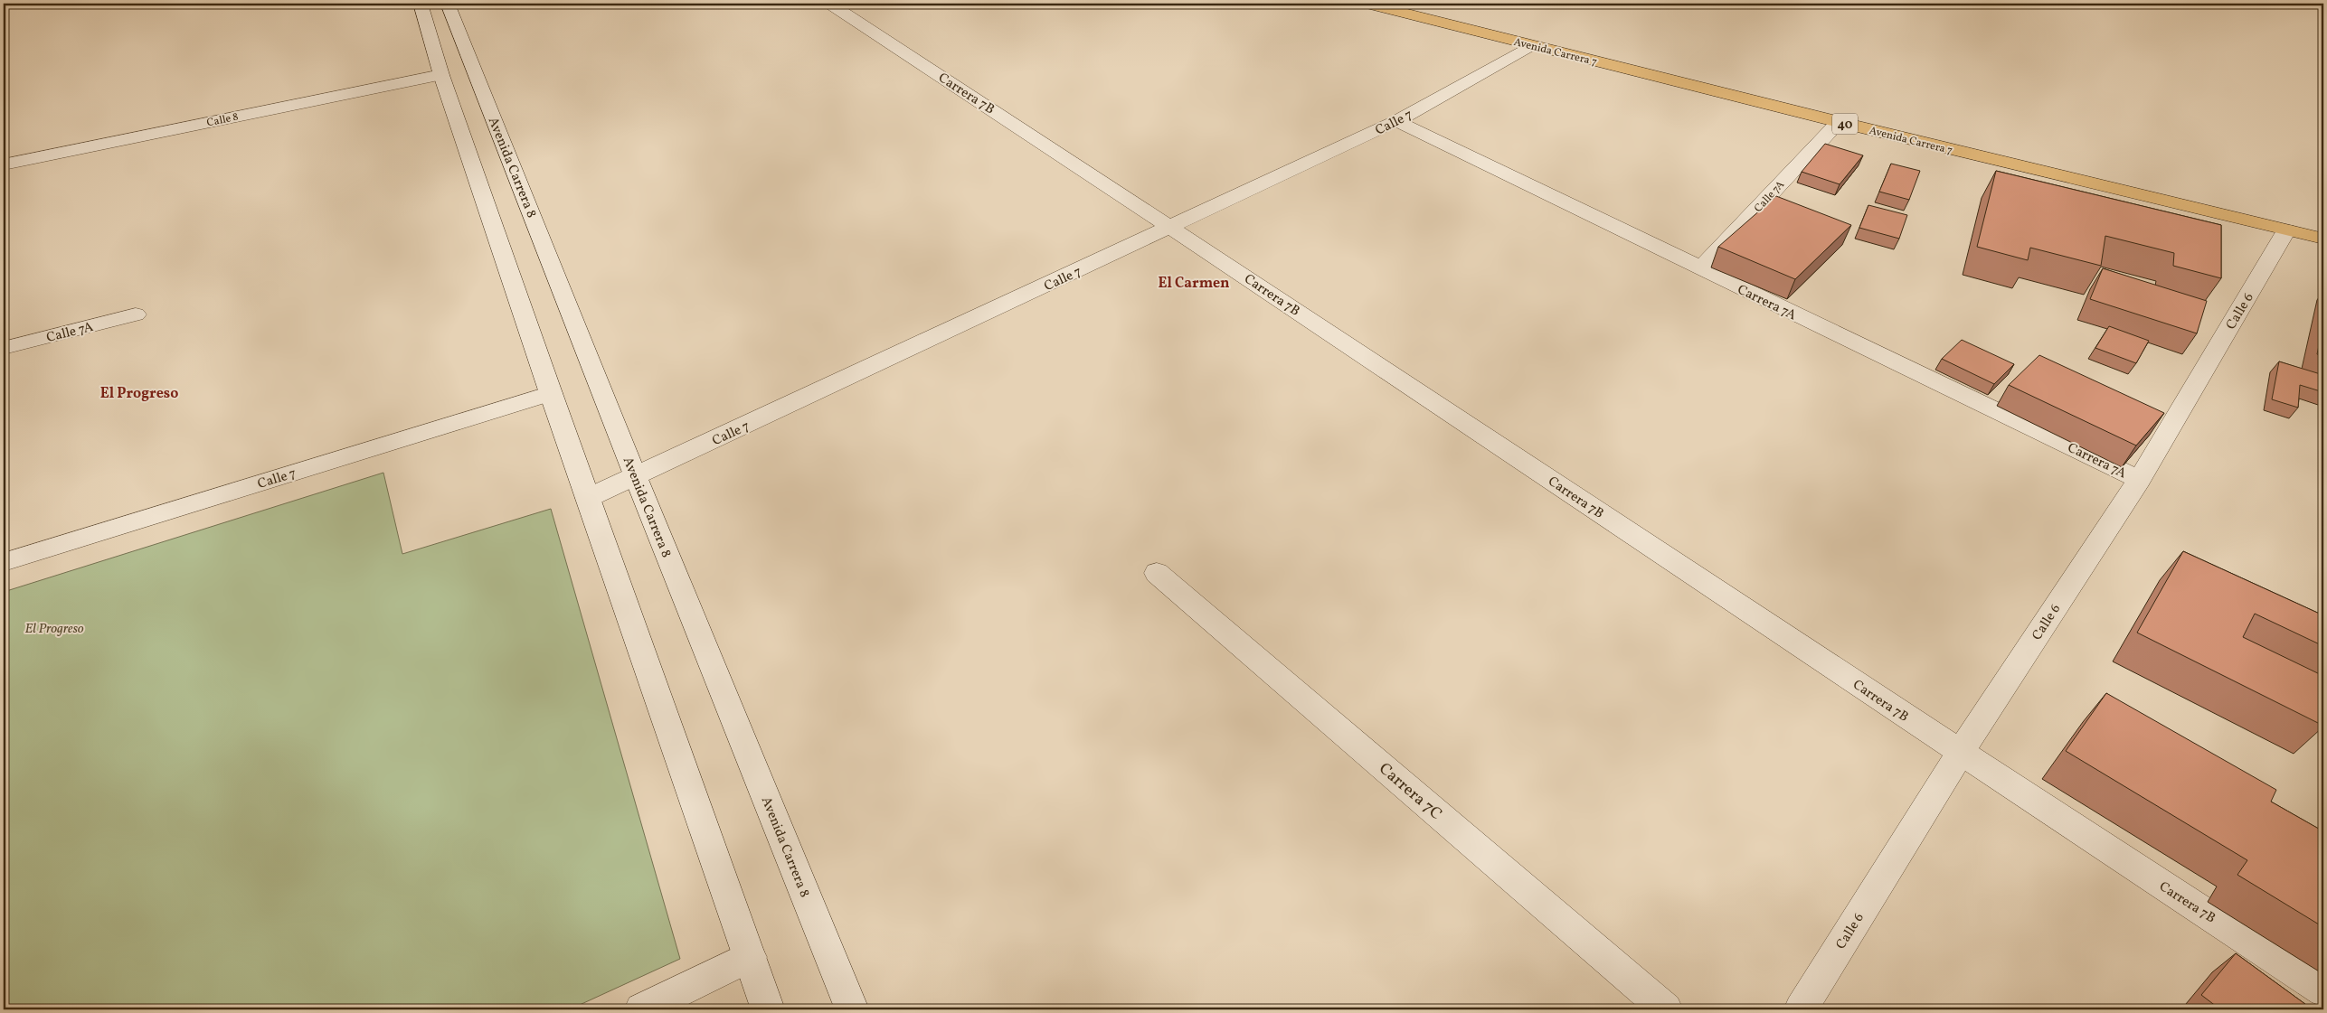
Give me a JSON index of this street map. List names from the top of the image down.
{
  "streets": {
    "main road": ["Avenida Carrera 7", "40"],
    "street": [
      "Carrera 7B",
      "Calle 8",
      "Calle 7",
      "Avenida Carrera 8",
      "Calle 7A",
      "Carrera 7A",
      "Calle 6",
      "Carrera 7C"
    ]
  },
  "crossings": [
    ["Avenida Carrera 7", "Calle 7"],
    ["Avenida Carrera 7", "Calle 7A"],
    ["Avenida Carrera 7", "Calle 6"],
    ["Carrera 7B", "Calle 7"],
    ["Carrera 7B", "Calle 6"],
    ["Calle 7", "Avenida Carrera 8"],
    ["Calle 7", "Carrera 7A"],
    ["Calle 7A", "Carrera 7A"],
    ["Carrera 7A", "Calle 6"]
  ],
  "districts": ["El Carmen", "El Progreso"],
  "parks": ["El Progreso"]
}
